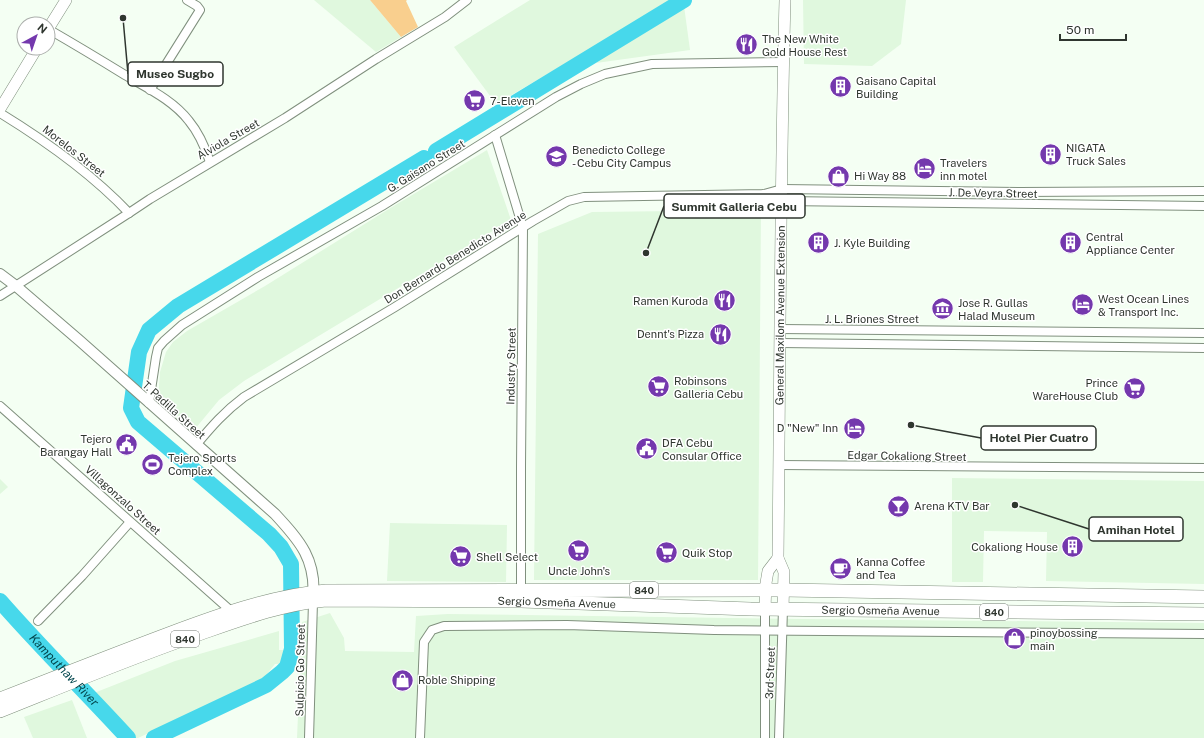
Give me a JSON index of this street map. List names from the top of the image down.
{
  "streets": {
    "highway": ["840", "Sergio Osmeña Avenue"],
    "main road": ["General Maxilom Avenue Extension"],
    "street": [
      "Alviola Street",
      "Morelos Street",
      "G. Gaisano Street",
      "J. De Veyra Street",
      "Don Bernardo Benedicto Avenue",
      "J. L. Briones Street",
      "Industry Street",
      "T. Padilla Street",
      "Edgar Cokaliong Street",
      "Villagonzalo Street",
      "Sulpicio Go Street",
      "3rd Street"
    ]
  },
  "crossings": [
    ["Alviola Street", "Morelos Street"],
    ["Alviola Street", "T. Padilla Street"],
    ["G. Gaisano Street", "General Maxilom Avenue Extension"],
    ["G. Gaisano Street", "Industry Street"],
    ["G. Gaisano Street", "T. Padilla Street"],
    ["J. De Veyra Street", "Don Bernardo Benedicto Avenue"],
    ["J. De Veyra Street", "General Maxilom Avenue Extension"],
    ["Don Bernardo Benedicto Avenue", "General Maxilom Avenue Extension"],
    ["Don Bernardo Benedicto Avenue", "Industry Street"],
    ["Don Bernardo Benedicto Avenue", "T. Padilla Street"],
    ["General Maxilom Avenue Extension", "J. L. Briones Street"],
    ["General Maxilom Avenue Extension", "Edgar Cokaliong Street"],
    ["General Maxilom Avenue Extension", "Sergio Osmeña Avenue"],
    ["General Maxilom Avenue Extension", "3rd Street"],
    ["Industry Street", "Sergio Osmeña Avenue"],
    ["T. Padilla Street", "Sergio Osmeña Avenue"],
    ["T. Padilla Street", "Sulpicio Go Street"],
    ["Villagonzalo Street", "Sergio Osmeña Avenue"],
    ["Sergio Osmeña Avenue", "Sulpicio Go Street"],
    ["Sergio Osmeña Avenue", "3rd Street"]
  ],
  "water": ["Kamputhaw River"],
  "places": {
    "other": [
      "Museo Sugbo",
      "Summit Galleria Cebu",
      "Hotel Pier Cuatro",
      "Amihan Hotel"
    ],
    "restaurant": ["The New White Gold House Rest", "Ramen Kuroda", "Dennt's Pizza"],
    "building": [
      "Gaisano Capital Building",
      "NIGATA Truck Sales",
      "J. Kyle Building",
      "Central Appliance Center",
      "Cokaliong House"
    ],
    "supermarket": [
      "7-Eleven",
      "Robinsons Galleria Cebu",
      "Prince WareHouse Club",
      "Uncle John's",
      "Quik Stop",
      "Shell Select"
    ],
    "school or university": ["Benedicto College - Cebu City Campus"],
    "hotel": ["Travelers inn motel", "West Ocean Lines & Transport Inc.", "D \"New\" Inn"],
    "shop": ["Hi Way 88", "pinoybossing main", "Roble Shipping"],
    "museum": ["Jose R. Gullas Halad Museum"],
    "public building": ["Tejero Barangay Hall", "DFA Cebu Consular Office"],
    "sports": ["Tejero Sports Complex"],
    "bar": ["Arena KTV Bar"],
    "cafe": ["Kanna Coffee and Tea"]
  },
  "scale_bar": "50 m",
  "north": "top right"
}
